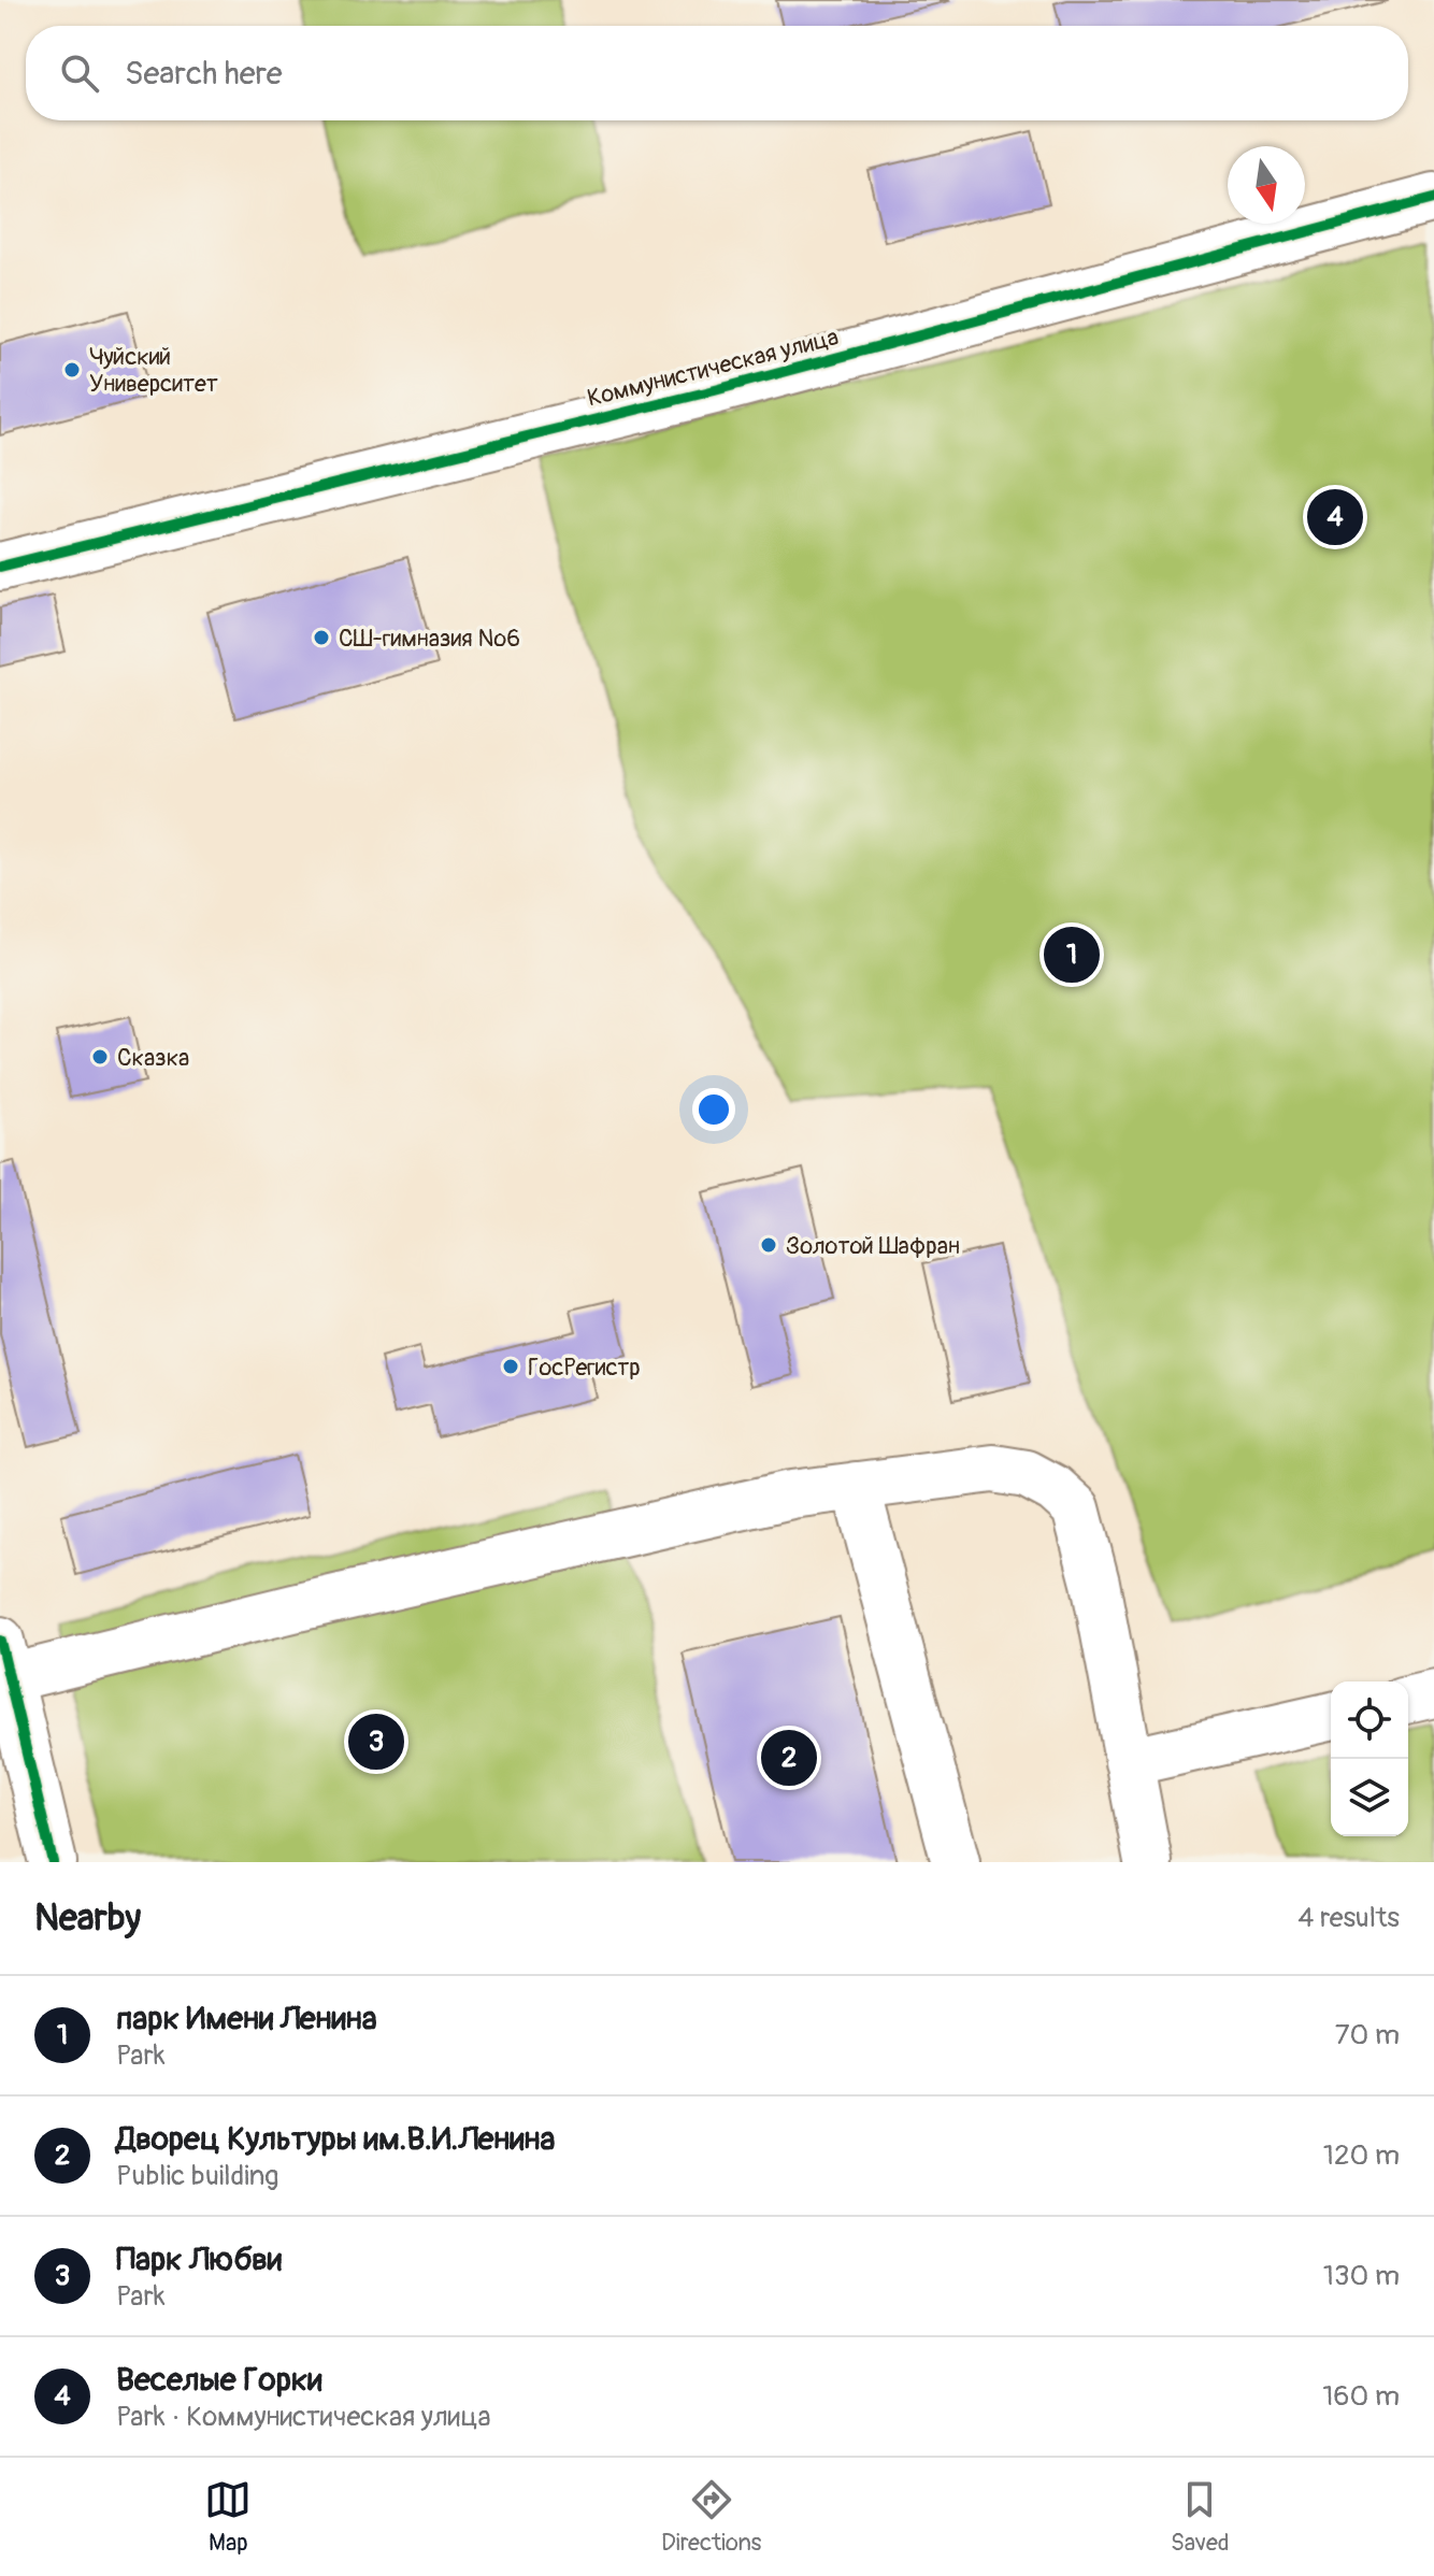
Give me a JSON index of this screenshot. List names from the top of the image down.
{
  "streets": {
    "street": ["Коммунистическая улица"]
  },
  "places": [
    "Чуйский Университет",
    "СШ-гимназия №6",
    "Сказка",
    "Золотой Шафран",
    "ГосРегистр"
  ],
  "north": "bottom",
  "page": {
    "search": "Search here",
    "pins": [
      "4",
      "1",
      "3",
      "2"
    ],
    "heading": ["Nearby", "4 results"],
    "list": [
      {
        "mark": "1",
        "name": "парк Имени Ленина",
        "note": "Park",
        "value": "70 m"
      },
      {
        "mark": "2",
        "name": "Дворец Культуры им.В.И.Ленина",
        "note": "Public building",
        "value": "120 m"
      },
      {
        "mark": "3",
        "name": "Парк Любви",
        "note": "Park",
        "value": "130 m"
      },
      {
        "mark": "4",
        "name": "Веселые Горки",
        "note": "Park · Коммунистическая улица",
        "value": "160 m"
      }
    ],
    "nav": ["Map", "Directions", "Saved"]
  }
}
